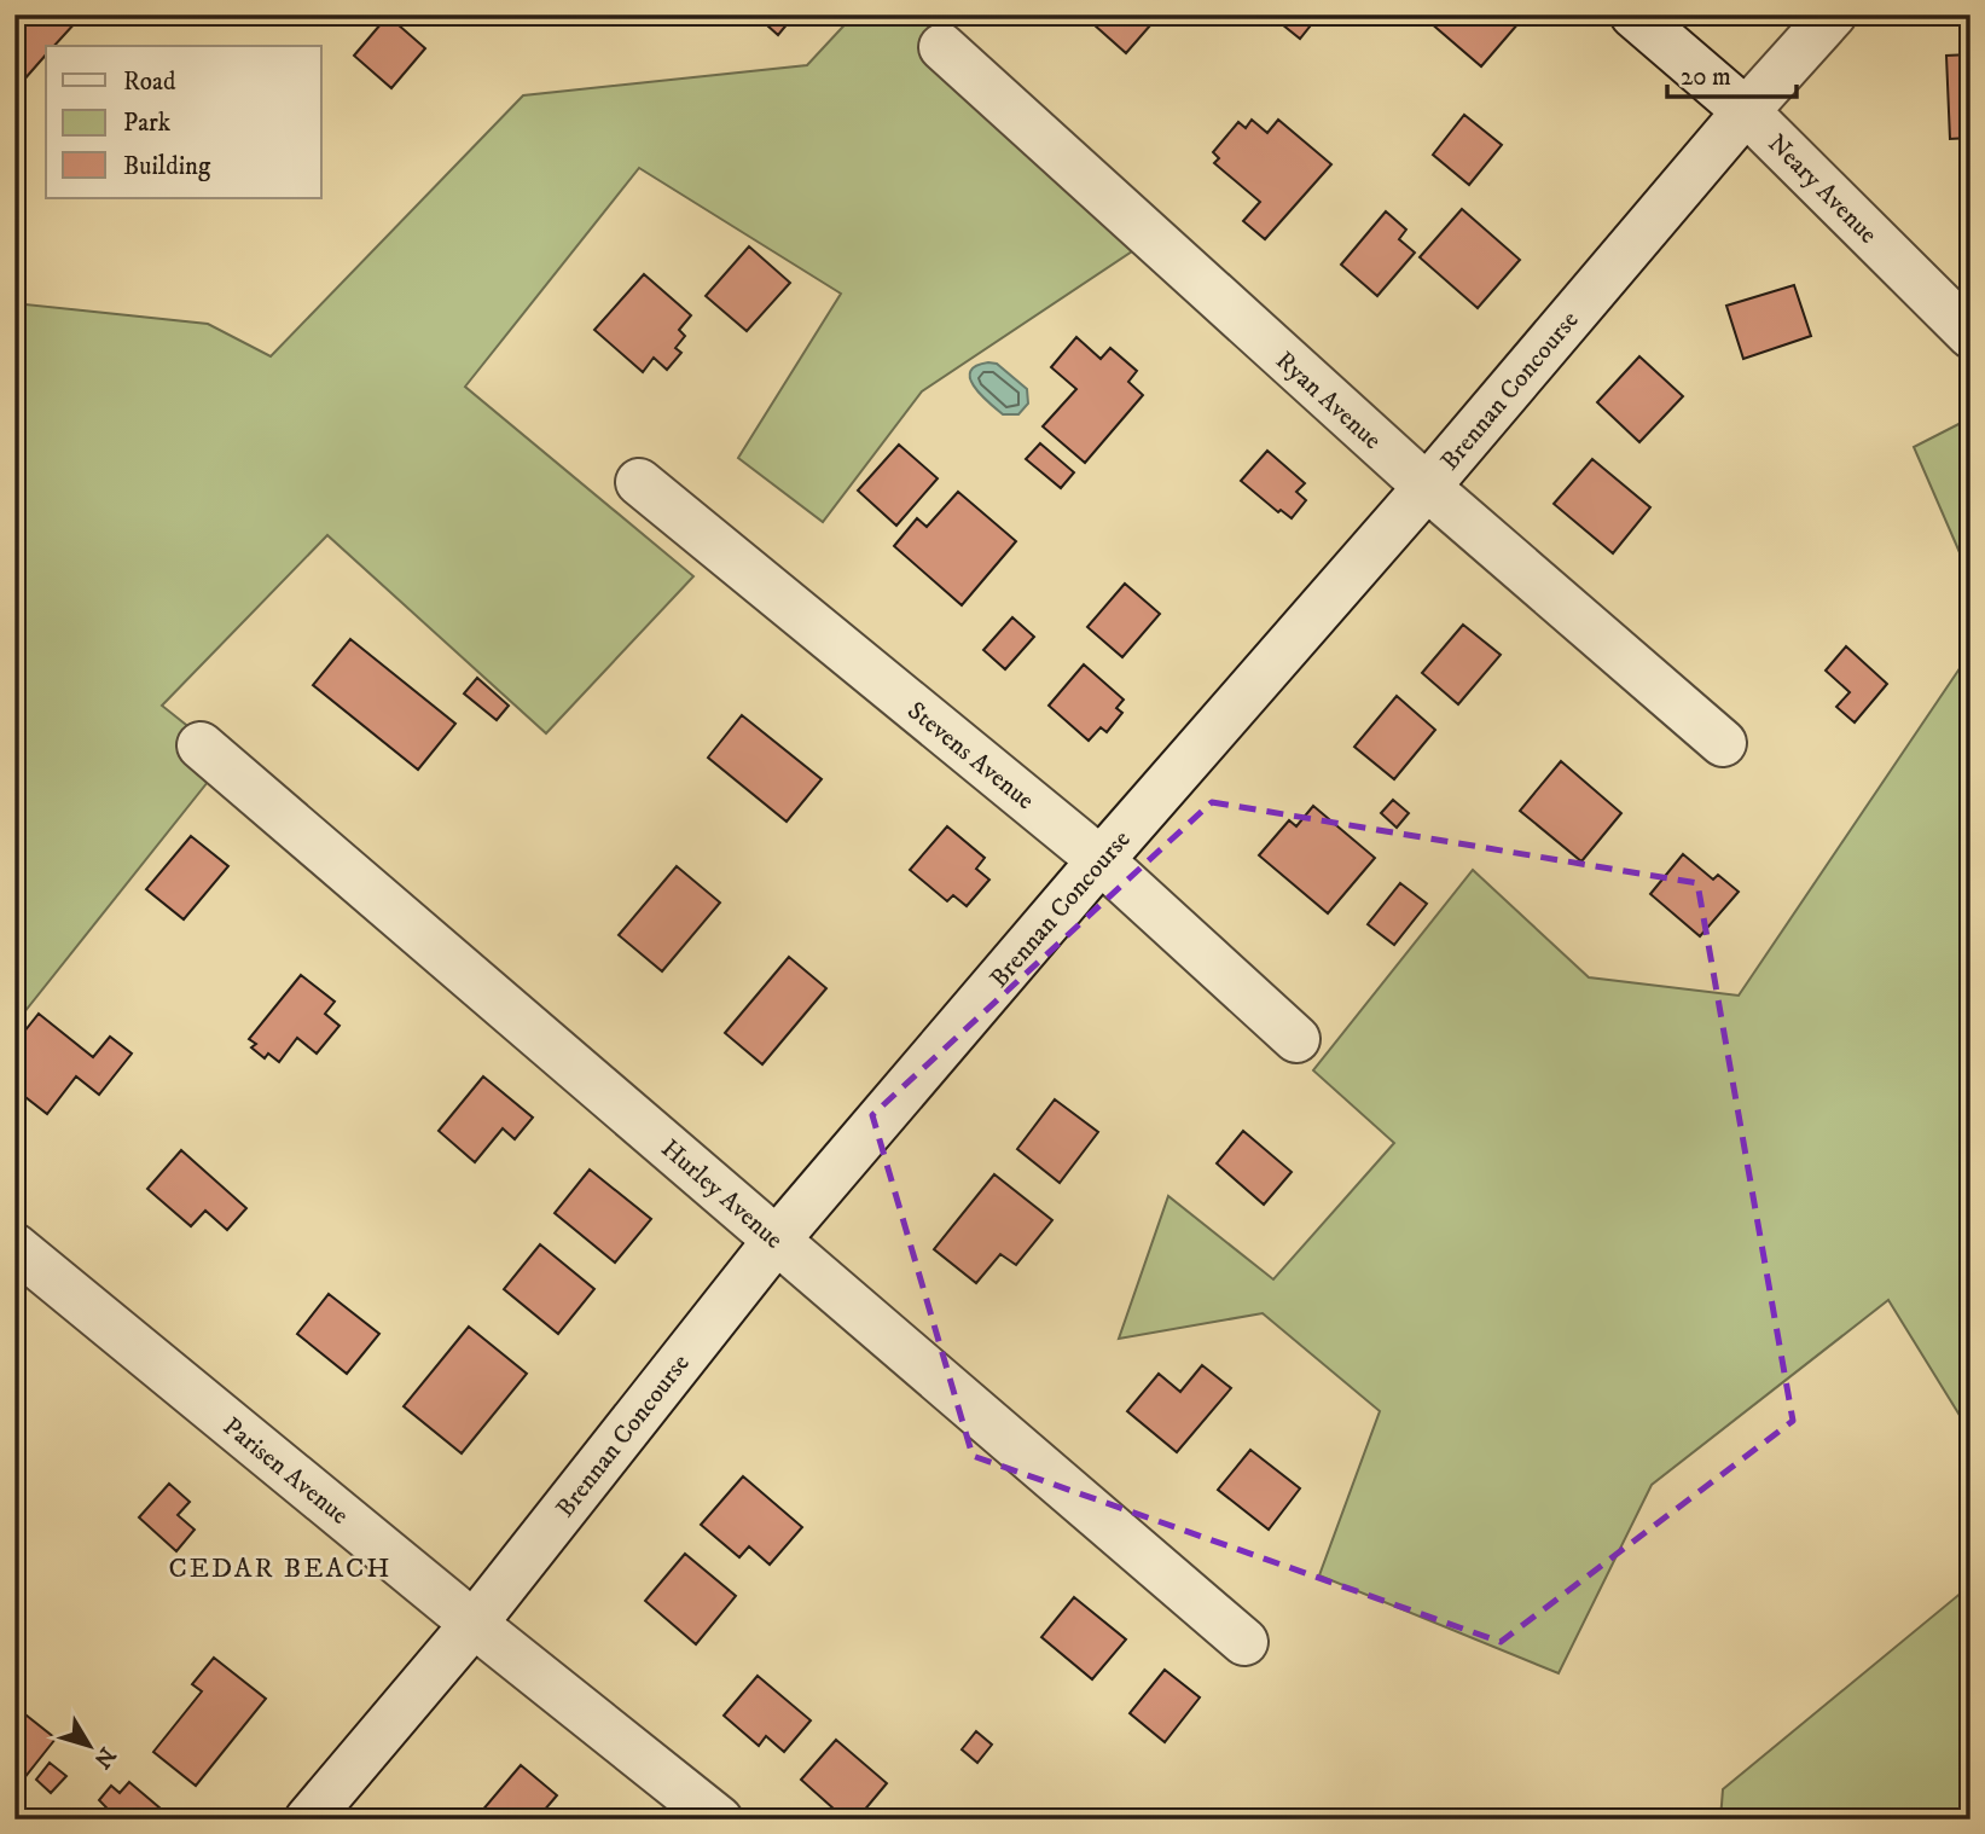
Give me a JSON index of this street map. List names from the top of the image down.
{
  "streets": {
    "street": [
      "Neary Avenue",
      "Brennan Concourse",
      "Ryan Avenue",
      "Stevens Avenue",
      "Hurley Avenue",
      "Parisen Avenue"
    ]
  },
  "crossings": [
    ["Neary Avenue", "Brennan Concourse"],
    ["Brennan Concourse", "Ryan Avenue"],
    ["Brennan Concourse", "Stevens Avenue"],
    ["Brennan Concourse", "Hurley Avenue"],
    ["Brennan Concourse", "Parisen Avenue"]
  ],
  "districts": ["CEDAR BEACH"],
  "legend": ["Road", "Park", "Building"],
  "scale_bar": "20 m",
  "north": "bottom right"
}
